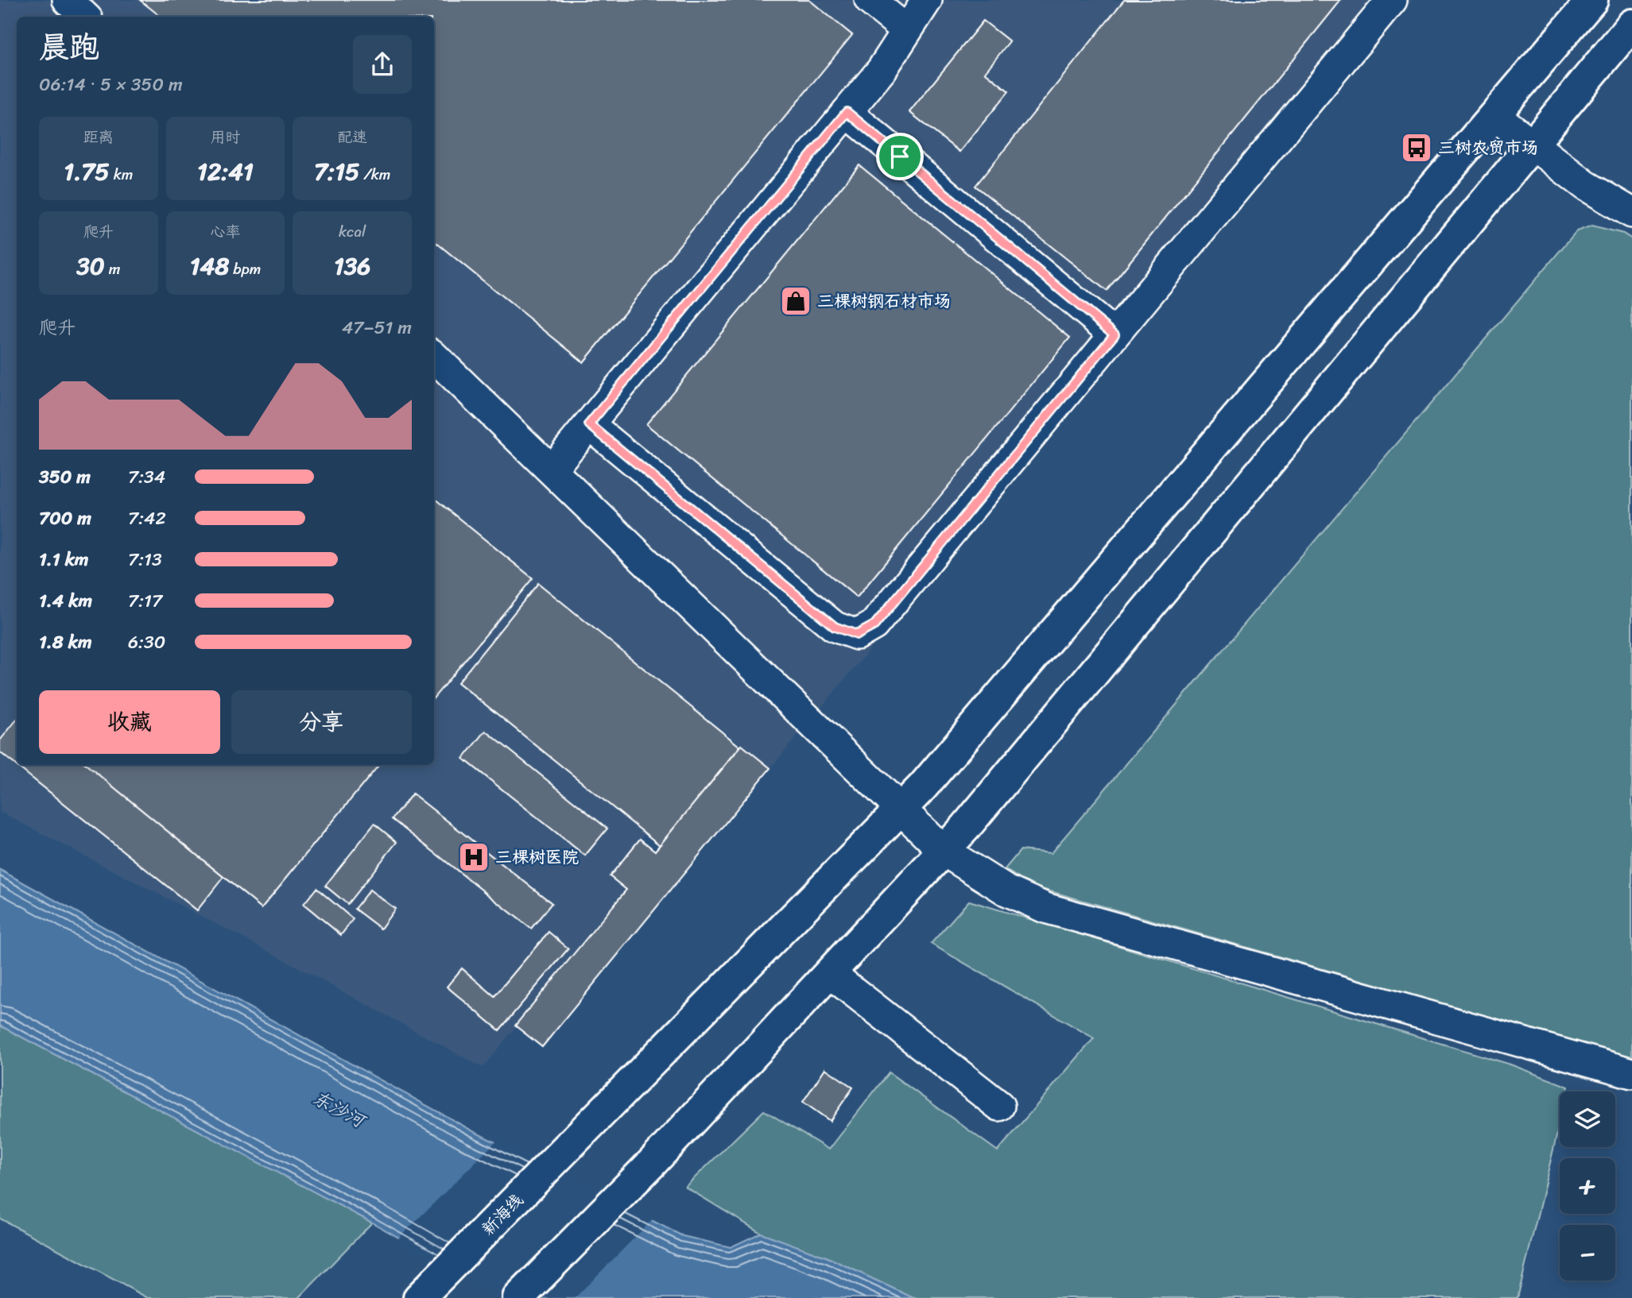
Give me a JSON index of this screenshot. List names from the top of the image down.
{
  "streets": {
    "highway": ["新海线"]
  },
  "water": ["东沙河"],
  "places": {
    "bus stop": ["三树农贸市场"],
    "shop": ["三棵树钢石材市场"],
    "hospital": ["三棵树医院"]
  },
  "page": {
    "heading": ["晨跑", "06:14 · 5 × 350 m"],
    "stats": [
      ["距离", "1.75 km"],
      ["用时", "12:41"],
      ["配速", "7:15 /km"],
      ["爬升", "30 m"],
      ["心率", "148 bpm"],
      ["kcal", "136"]
    ],
    "chart": ["爬升", "47–51 m"],
    "list": [
      {
        "name": "350 m",
        "note": "7:34"
      },
      {
        "name": "700 m",
        "note": "7:42"
      },
      {
        "name": "1.1 km",
        "note": "7:13"
      },
      {
        "name": "1.4 km",
        "note": "7:17"
      },
      {
        "name": "1.8 km",
        "note": "6:30"
      }
    ],
    "buttons": ["收藏", "分享"],
    "map_buttons": ["+", "−"]
  }
}
